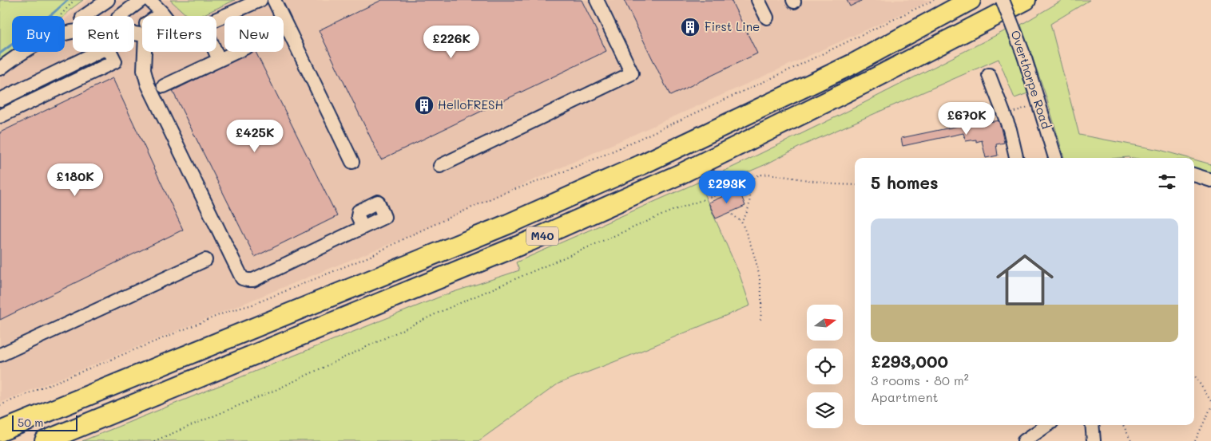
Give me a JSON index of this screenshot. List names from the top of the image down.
{
  "streets": {
    "highway": ["M40"],
    "street": ["Overthorpe Road"]
  },
  "places": {
    "building": ["First Line", "HelloFRESH"]
  },
  "scale_bar": "50 m",
  "north": "right",
  "page": {
    "chip": [
      "Buy",
      "Rent",
      "Filters",
      "New"
    ],
    "price": [
      "£226K",
      "£670K",
      "£425K",
      "£180K",
      "£293K"
    ],
    "heading": "5 homes",
    "list": [
      {
        "name": "£293,000",
        "note": "3 rooms · 80 m² · Apartment"
      }
    ],
    "scale": "50 m"
  }
}
